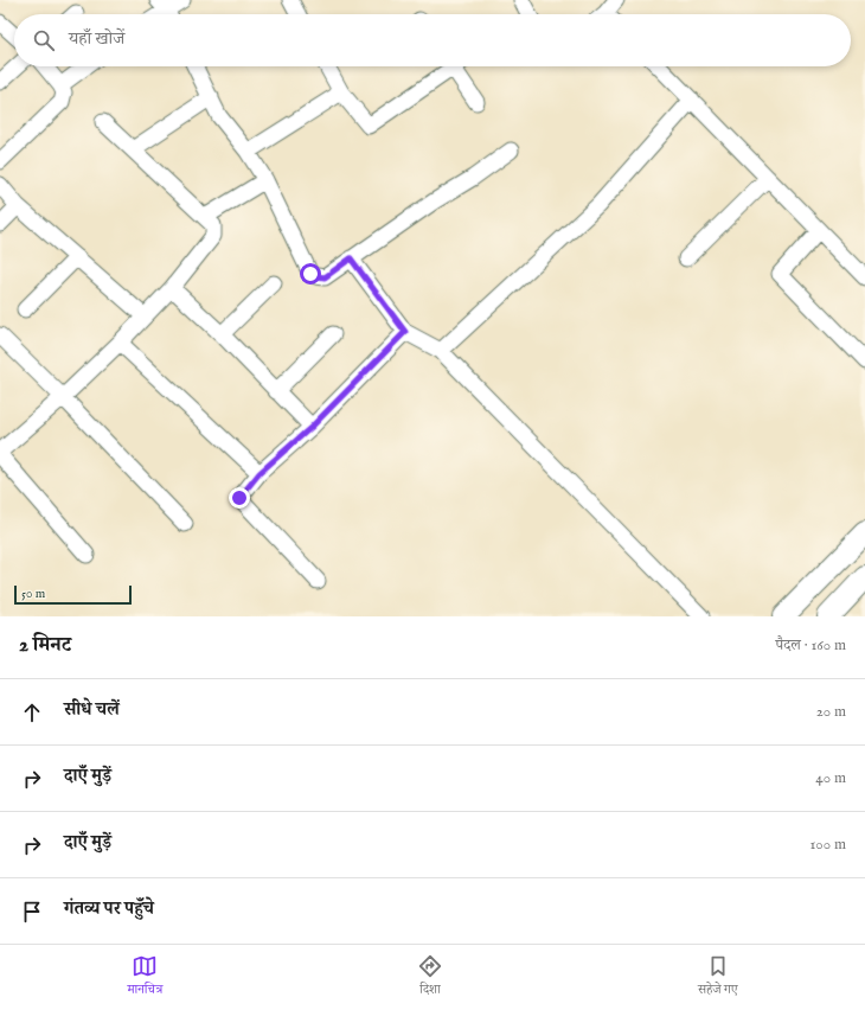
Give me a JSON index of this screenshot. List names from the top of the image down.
{
  "scale_bar": "50 m",
  "page": {
    "search": "यहाँ खोजें",
    "scale": "50 m",
    "heading": ["2 मिनट", "पैदल · 160 m"],
    "list": [
      ["सीधे चलें", "20 m"],
      ["दाएँ मुड़ें", "40 m"],
      ["दाएँ मुड़ें", "100 m"],
      "गंतव्य पर पहुँचे"
    ],
    "nav": ["मानचित्र", "दिशा", "सहेजे गए"]
  }
}
